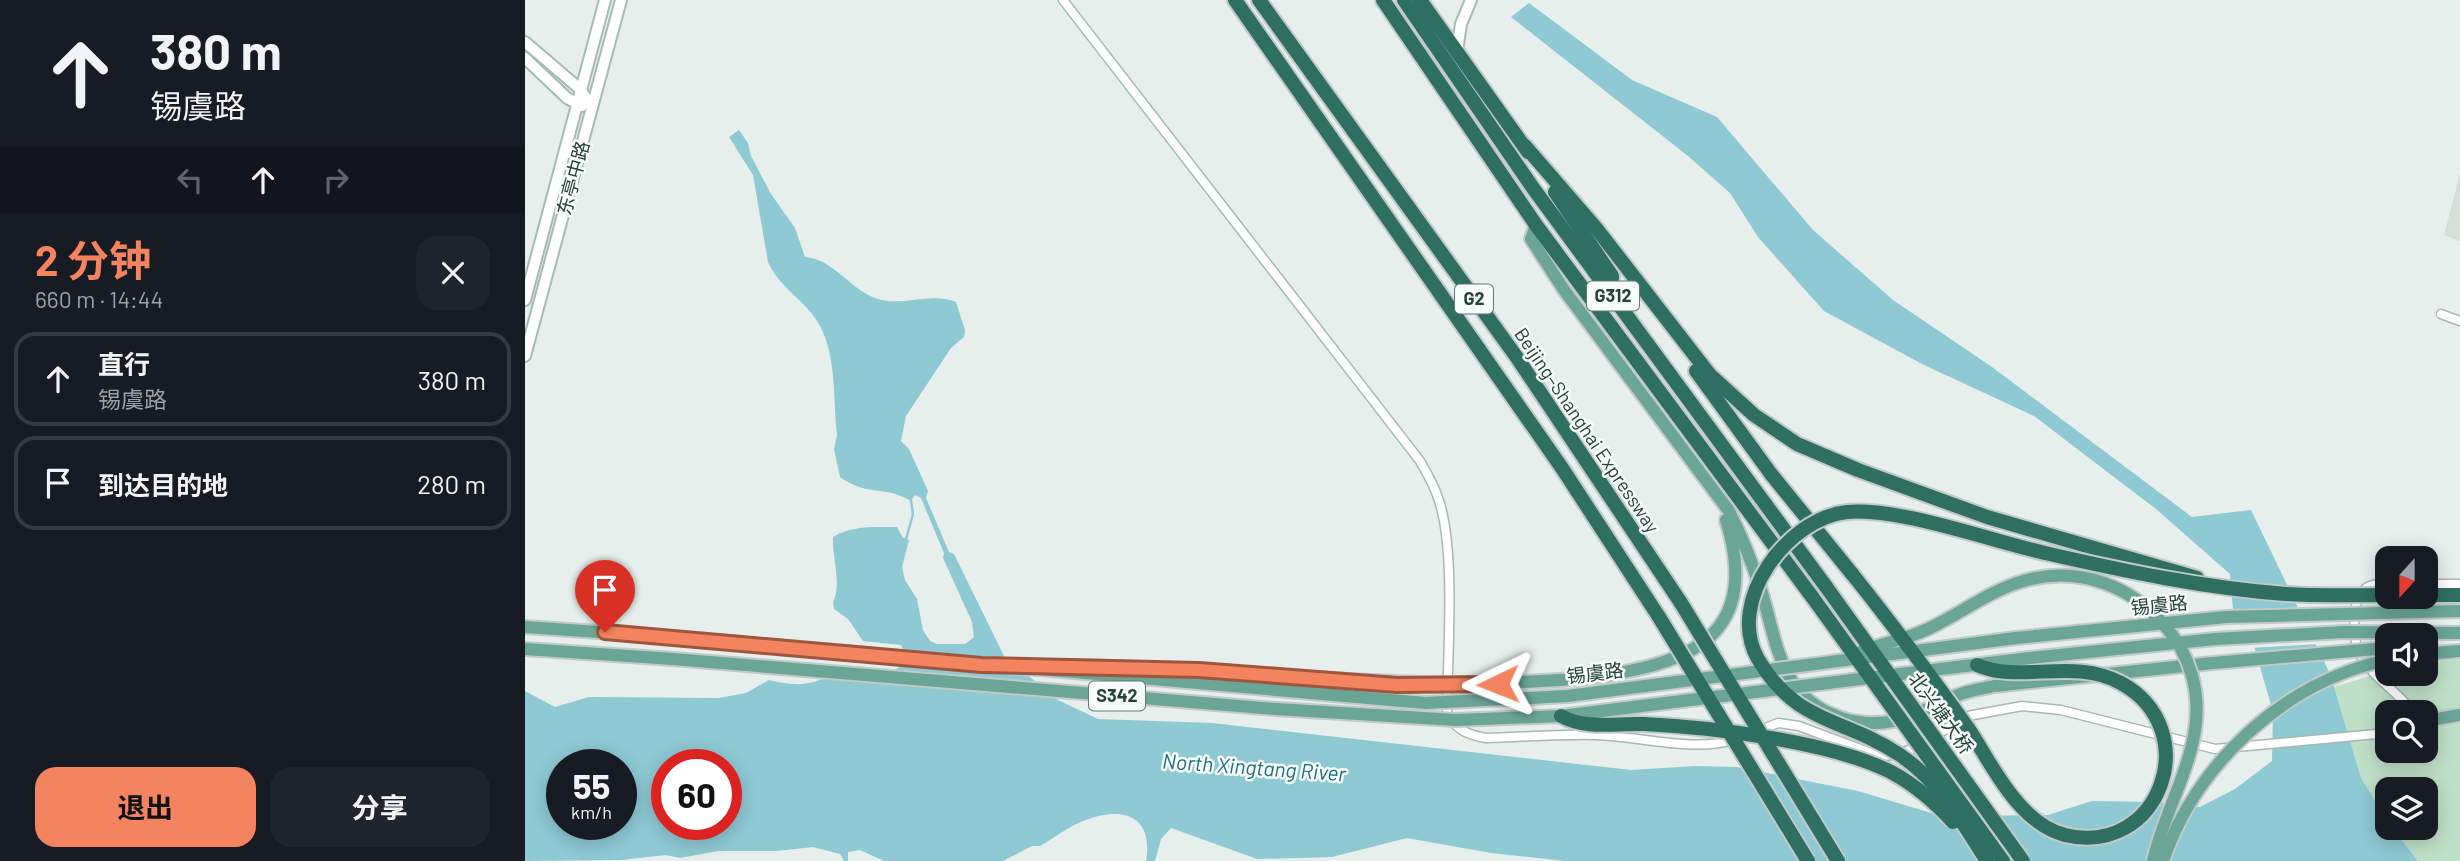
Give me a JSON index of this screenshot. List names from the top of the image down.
{
  "streets": {
    "highway": [
      "G312",
      "G2",
      "Beijing–Shanghai Expressway",
      "北兴塘大桥"
    ],
    "main road": ["东亭中路", "锡虞路", "S342"]
  },
  "crossings": [
    ["G312", "北兴塘大桥"]
  ],
  "water": ["North Xingtang River"],
  "north": "bottom",
  "page": {
    "turn": ["380 m", "锡虞路"],
    "heading": ["2 分钟", "660 m · 14:44"],
    "list": [
      {
        "name": "直行",
        "note": "锡虞路",
        "value": "380 m"
      },
      {
        "name": "到达目的地",
        "value": "280 m"
      }
    ],
    "speed": "55 km/h",
    "limit": "60",
    "buttons": ["退出", "分享"]
  }
}
